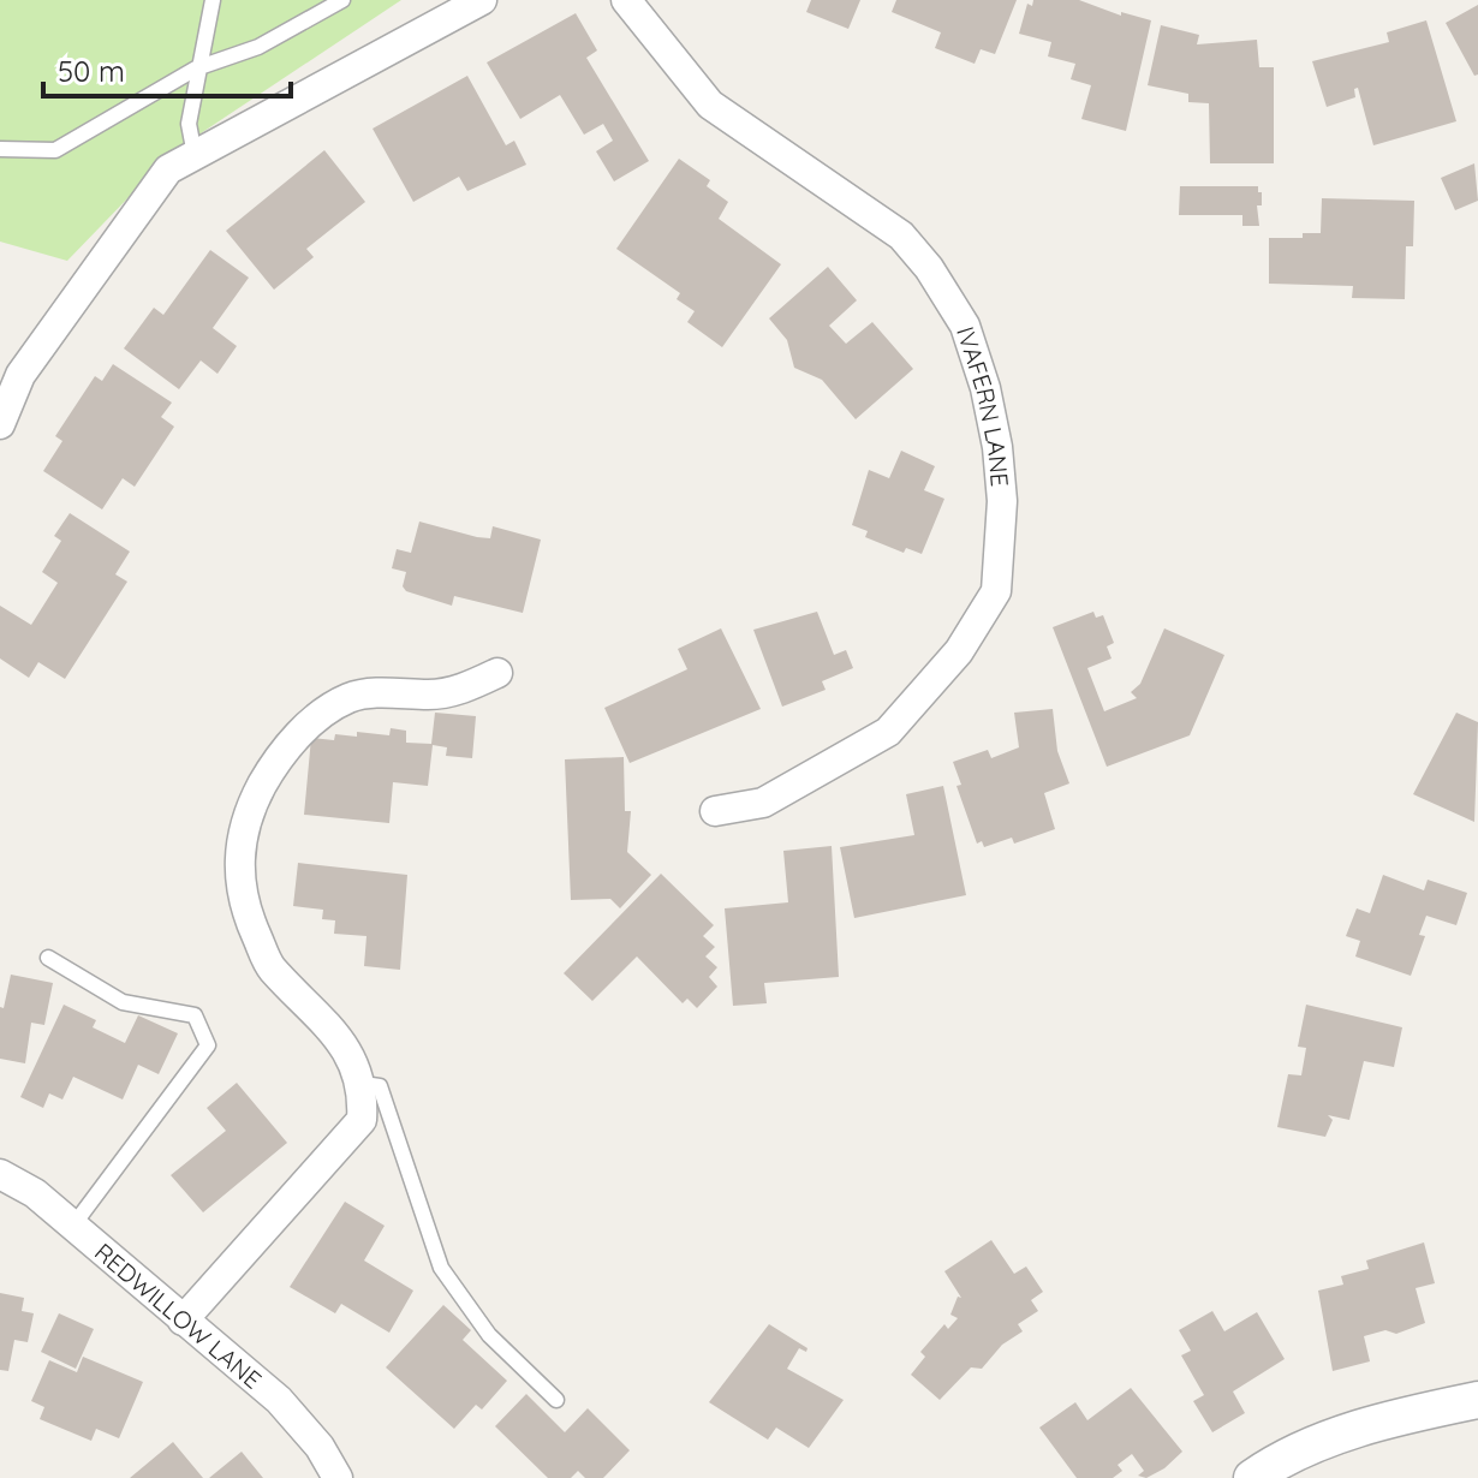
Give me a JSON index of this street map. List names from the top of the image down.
{
  "streets": {
    "street": ["IVAFERN LANE", "REDWILLOW LANE"]
  },
  "scale_bar": "50 m"
}
